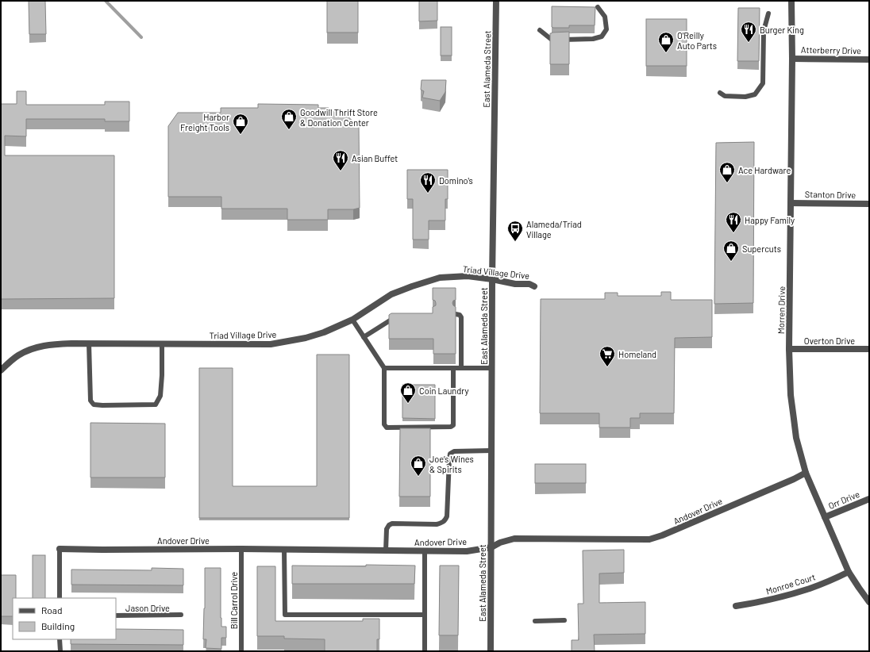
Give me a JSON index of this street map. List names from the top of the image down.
{
  "streets": {
    "street": [
      "Atterberry Drive",
      "East Alameda Street",
      "Stanton Drive",
      "Triad Village Drive",
      "Morren Drive",
      "Overton Drive",
      "Orr Drive",
      "Andover Drive",
      "Monroe Court"
    ],
    "lane": ["Bill Carrol Drive", "Jason Drive"]
  },
  "crossings": [
    ["Atterberry Drive", "Morren Drive"],
    ["East Alameda Street", "Triad Village Drive"],
    ["East Alameda Street", "Andover Drive"],
    ["Stanton Drive", "Morren Drive"],
    ["Morren Drive", "Overton Drive"],
    ["Morren Drive", "Orr Drive"],
    ["Morren Drive", "Andover Drive"],
    ["Morren Drive", "Monroe Court"],
    ["Andover Drive", "Bill Carrol Drive"]
  ],
  "places": {
    "restaurant": [
      "Burger King",
      "Asian Buffet",
      "Domino's",
      "Happy Family"
    ],
    "shop": [
      "O'Reilly Auto Parts",
      "Goodwill Thrift Store & Donation Center",
      "Harbor Freight Tools",
      "Ace Hardware",
      "Supercuts",
      "Coin Laundry",
      "Joe’s Wines & Spirits"
    ],
    "bus stop": ["Alameda/Triad Village"],
    "supermarket": ["Homeland"]
  },
  "legend": ["Road", "Building"]
}
